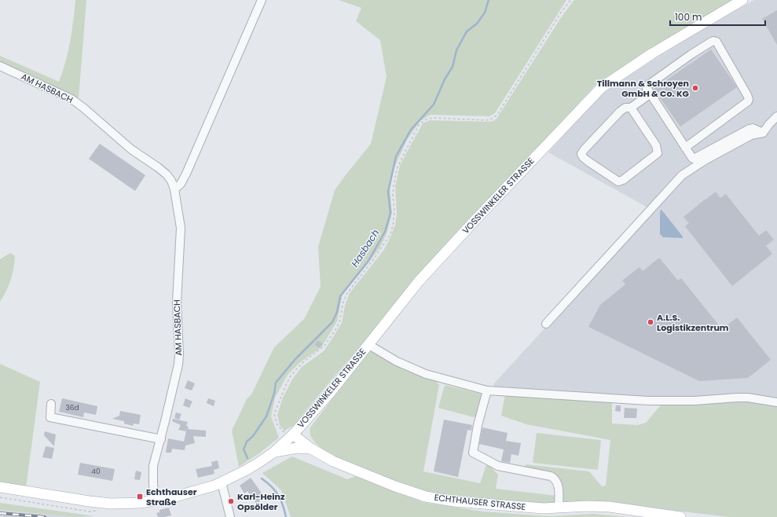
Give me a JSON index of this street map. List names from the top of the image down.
{
  "streets": {
    "main road": ["VOSSWINKELER STRASSE", "ECHTHAUSER STRASSE"],
    "street": ["AM HASBACH"]
  },
  "crossings": [
    ["VOSSWINKELER STRASSE", "ECHTHAUSER STRASSE"]
  ],
  "water": ["Hasbach"],
  "places": {
    "other": ["Tillmann & Schroyen GmbH & Co. KG", "A.L.S. Logistikzentrum", "Karl-Heinz Opsölder"],
    "transit": ["Echthauser Straße"]
  },
  "house_numbers": ["36d", "40"],
  "scale_bar": "100 m"
}
